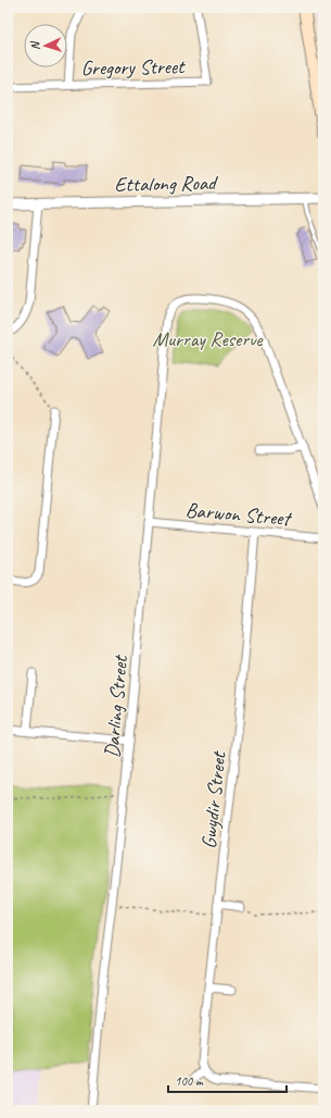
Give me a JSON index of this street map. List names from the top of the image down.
{
  "streets": {
    "street": [
      "Gregory Street",
      "Ettalong Road",
      "Barwon Street",
      "Darling Street",
      "Gwydir Street"
    ]
  },
  "crossings": [
    ["Barwon Street", "Darling Street"],
    ["Barwon Street", "Gwydir Street"]
  ],
  "parks": ["Murray Reserve"],
  "scale_bar": "100 m",
  "north": "left"
}
